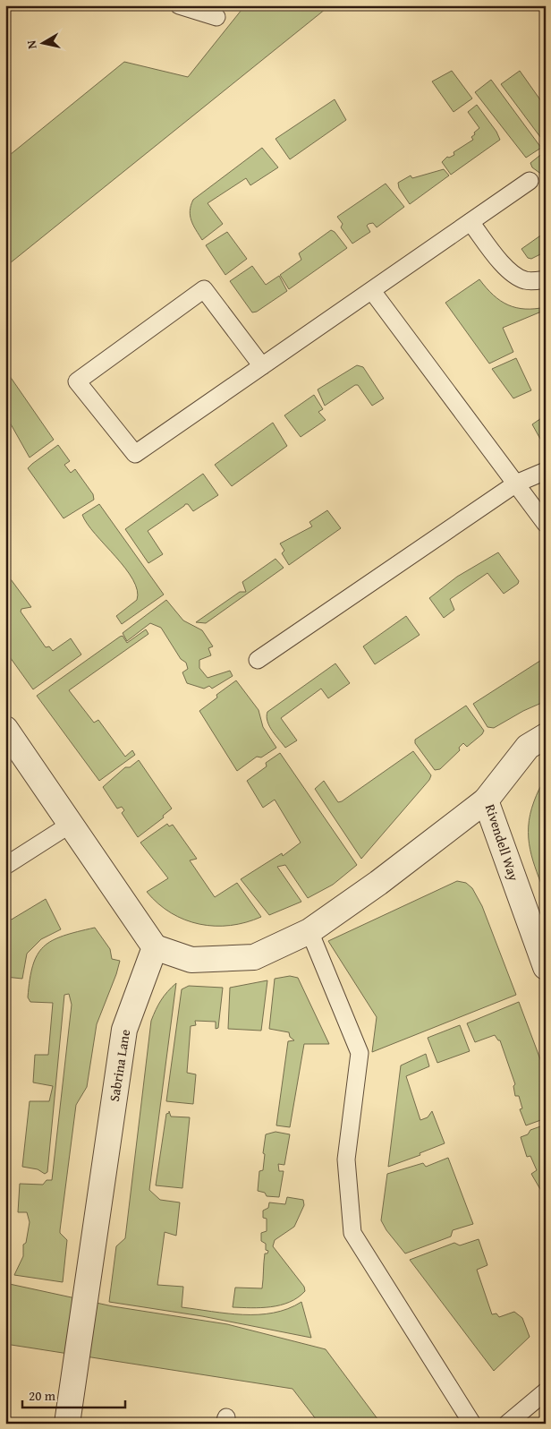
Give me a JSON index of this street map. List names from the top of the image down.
{
  "streets": {
    "street": ["Rivendell Way", "Sabrina Lane"]
  },
  "scale_bar": "20 m",
  "north": "left"
}
